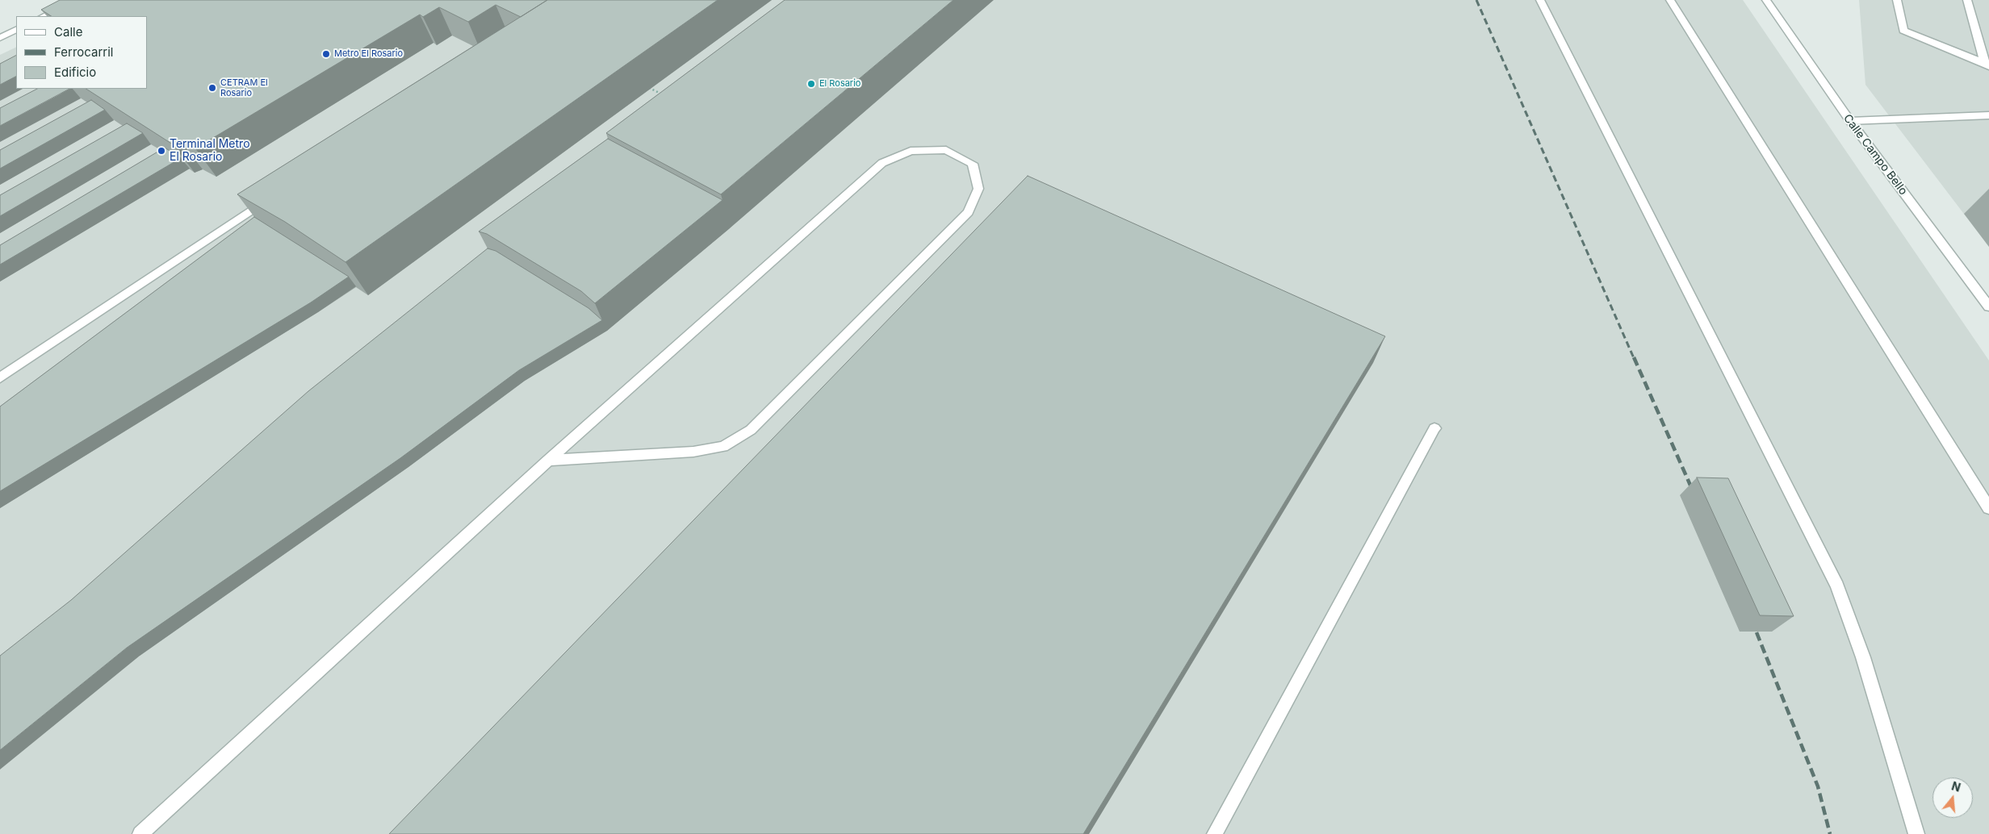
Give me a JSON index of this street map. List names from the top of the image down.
{
  "streets": {
    "street": ["Calle Campo Bello"]
  },
  "places": [
    "Metro El Rosario",
    "El Rosario",
    "CETRAM El Rosario",
    "Terminal Metro El Rosario"
  ],
  "legend": ["Calle", "Ferrocarril", "Edificio"],
  "north": "top"
}
